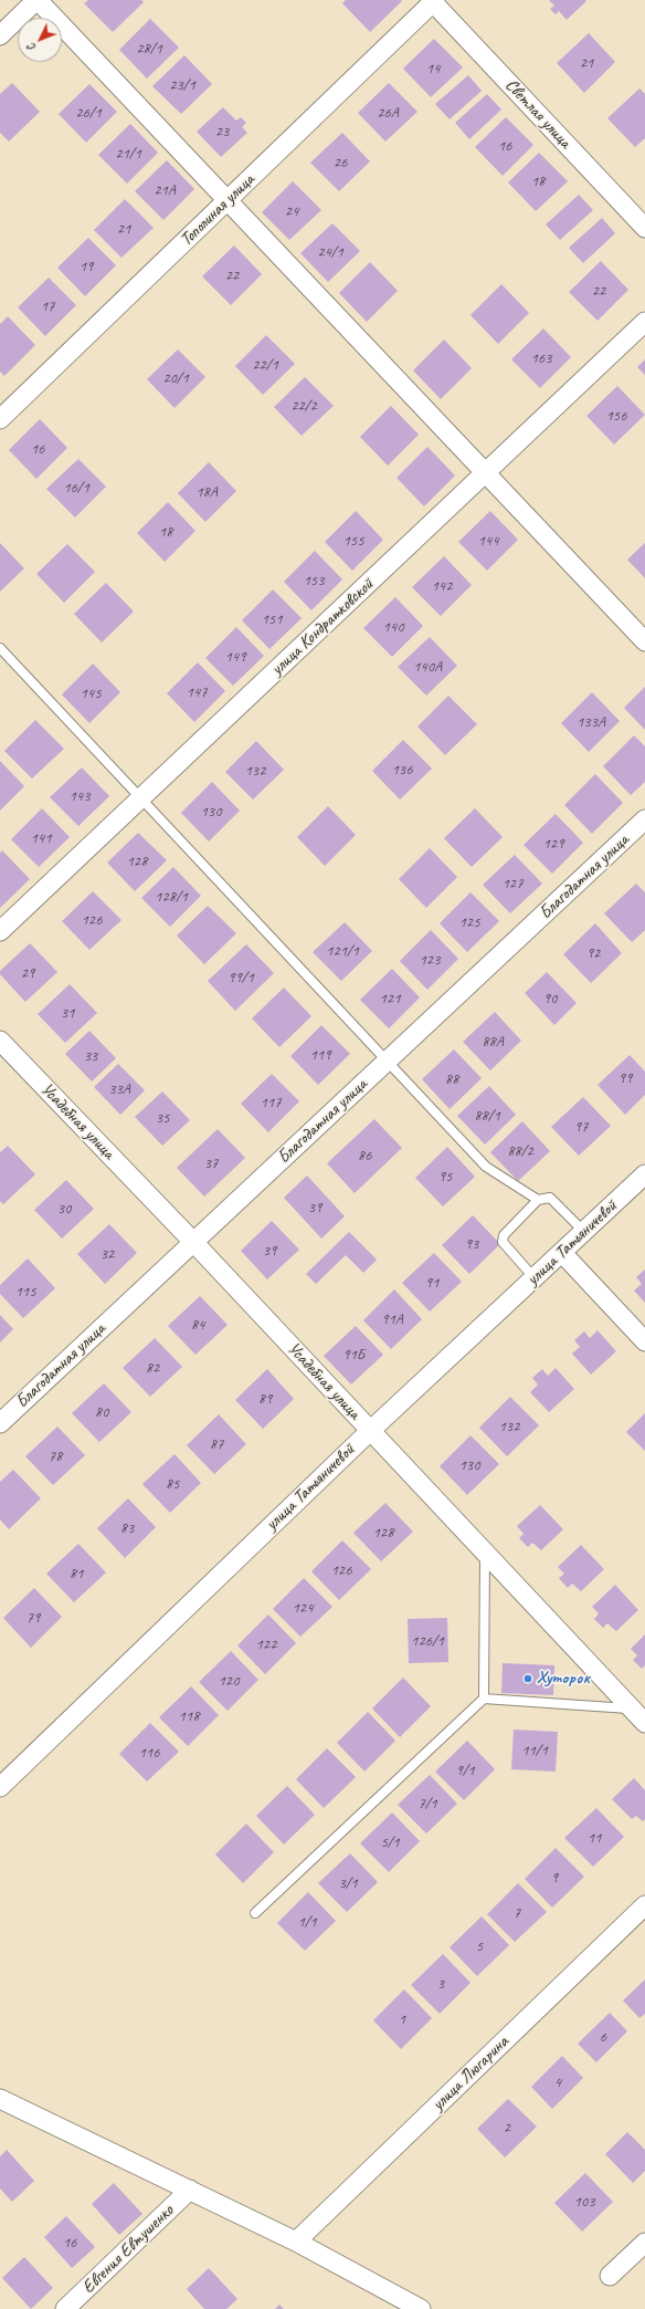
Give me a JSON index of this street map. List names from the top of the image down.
{
  "streets": {
    "street": [
      "Светлая улица",
      "Тополиная улица",
      "улица Кондратковской",
      "Благодатная улица",
      "Усадебная улица",
      "улица Татьяничевой",
      "улица Люгарина",
      "Евгения Евтушенко"
    ]
  },
  "crossings": [
    ["Светлая улица", "Тополиная улица"],
    ["Благодатная улица", "Усадебная улица"],
    ["Усадебная улица", "улица Татьяничевой"]
  ],
  "places": ["Хуторок"],
  "house_numbers": [
    "28/1",
    "21",
    "14",
    "23/1",
    "26/1",
    "26А",
    "23",
    "16",
    "21/1",
    "26",
    "18",
    "21А",
    "24",
    "21",
    "24/1",
    "19",
    "22",
    "22",
    "17",
    "163",
    "22/1",
    "20/1",
    "22/2",
    "156",
    "16",
    "16/1",
    "18А",
    "18",
    "155",
    "144",
    "153",
    "142",
    "151",
    "140",
    "149",
    "140А",
    "147",
    "145",
    "133А",
    "136",
    "132",
    "143",
    "130",
    "141",
    "129",
    "128",
    "127",
    "128/1",
    "126",
    "125",
    "121/1",
    "92",
    "123",
    "29",
    "99/1",
    "121",
    "90",
    "31",
    "88А",
    "119",
    "33",
    "99",
    "88",
    "33А",
    "117",
    "88/1",
    "35",
    "97",
    "88/2",
    "86",
    "37",
    "95",
    "39",
    "30",
    "93",
    "39",
    "32",
    "91",
    "115",
    "91А",
    "84",
    "91Б",
    "82",
    "89",
    "80",
    "132",
    "87",
    "78",
    "130",
    "85",
    "83",
    "128",
    "126",
    "81",
    "124",
    "79",
    "126/1",
    "122",
    "120",
    "118",
    "11/1",
    "116",
    "9/1",
    "7/1",
    "11",
    "5/1",
    "9",
    "3/1",
    "7",
    "1/1",
    "5",
    "3",
    "1",
    "6",
    "4",
    "2",
    "103",
    "16"
  ],
  "north": "bottom left"
}
